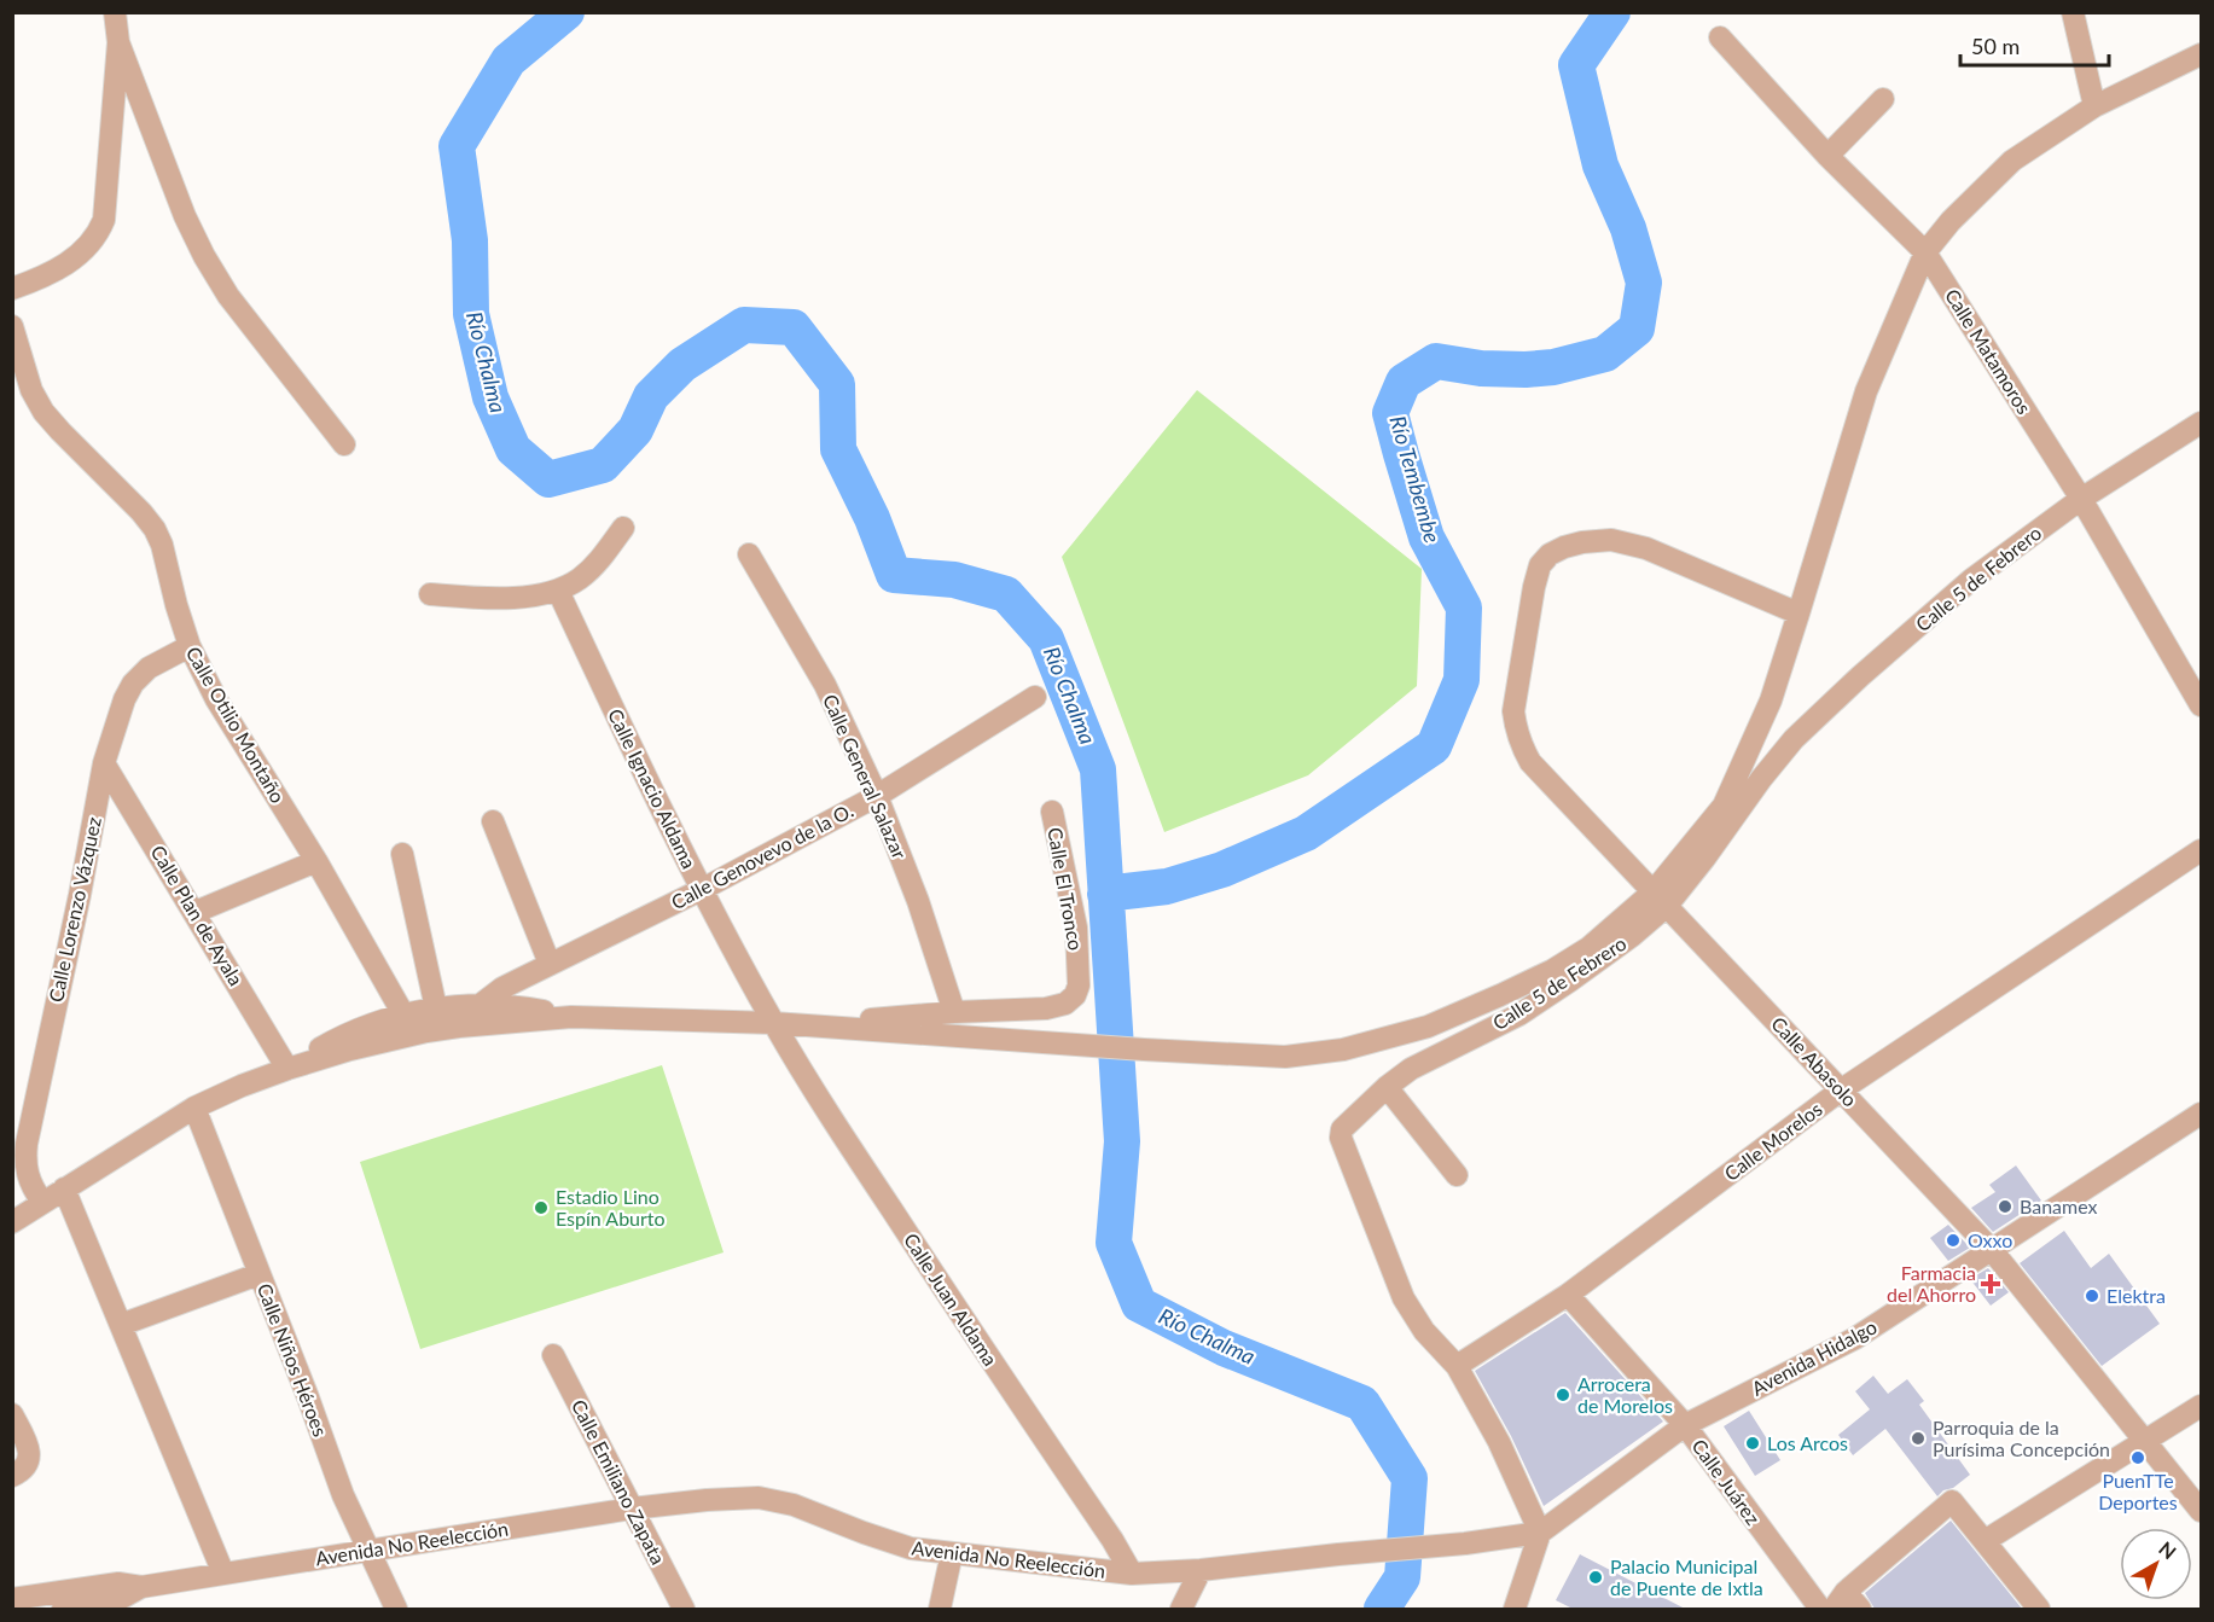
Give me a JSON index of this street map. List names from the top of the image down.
{
  "streets": {
    "street": [
      "Calle Matamoros",
      "Calle 5 de Febrero",
      "Calle Otilio Montaño",
      "Calle General Salazar",
      "Calle Ignacio Aldama",
      "Calle Genovevo de la O.",
      "Calle El Tronco",
      "Calle Lorenzo Vázquez",
      "Calle Plan de Ayala",
      "Calle Abasolo",
      "Calle Morelos",
      "Calle Juan Aldama",
      "Avenida Hidalgo",
      "Calle Niños Héroes",
      "Calle Emiliano Zapata",
      "Calle Juárez",
      "Avenida No Reelección"
    ]
  },
  "crossings": [
    ["Calle Matamoros", "Calle 5 de Febrero"],
    ["Calle 5 de Febrero", "Calle Abasolo"],
    ["Calle 5 de Febrero", "Calle Morelos"],
    ["Calle 5 de Febrero", "Avenida Hidalgo"],
    ["Calle 5 de Febrero", "Avenida No Reelección"],
    ["Calle Otilio Montaño", "Calle Lorenzo Vázquez"],
    ["Calle General Salazar", "Calle Genovevo de la O."],
    ["Calle General Salazar", "Calle El Tronco"],
    ["Calle Ignacio Aldama", "Calle Genovevo de la O."],
    ["Calle Ignacio Aldama", "Calle Juan Aldama"],
    ["Calle Lorenzo Vázquez", "Calle Plan de Ayala"],
    ["Calle Abasolo", "Calle Morelos"],
    ["Calle Abasolo", "Avenida Hidalgo"],
    ["Calle Morelos", "Calle Juárez"],
    ["Calle Juan Aldama", "Avenida No Reelección"],
    ["Avenida Hidalgo", "Calle Juárez"],
    ["Avenida Hidalgo", "Avenida No Reelección"],
    ["Calle Niños Héroes", "Avenida No Reelección"],
    ["Calle Emiliano Zapata", "Avenida No Reelección"]
  ],
  "water": ["Río Chalma", "Río Tembembe"],
  "places": {
    "other": [
      "Banamex",
      "Estadio Lino Espín Aburto",
      "Oxxo",
      "Elektra",
      "Arrocera de Morelos",
      "Parroquia de la Purísima Concepción",
      "Los Arcos",
      "PuenTTe Deportes",
      "Palacio Municipal de Puente de Ixtla"
    ],
    "health": ["Farmacia del Ahorro"]
  },
  "scale_bar": "50 m",
  "north": "top right"
}
